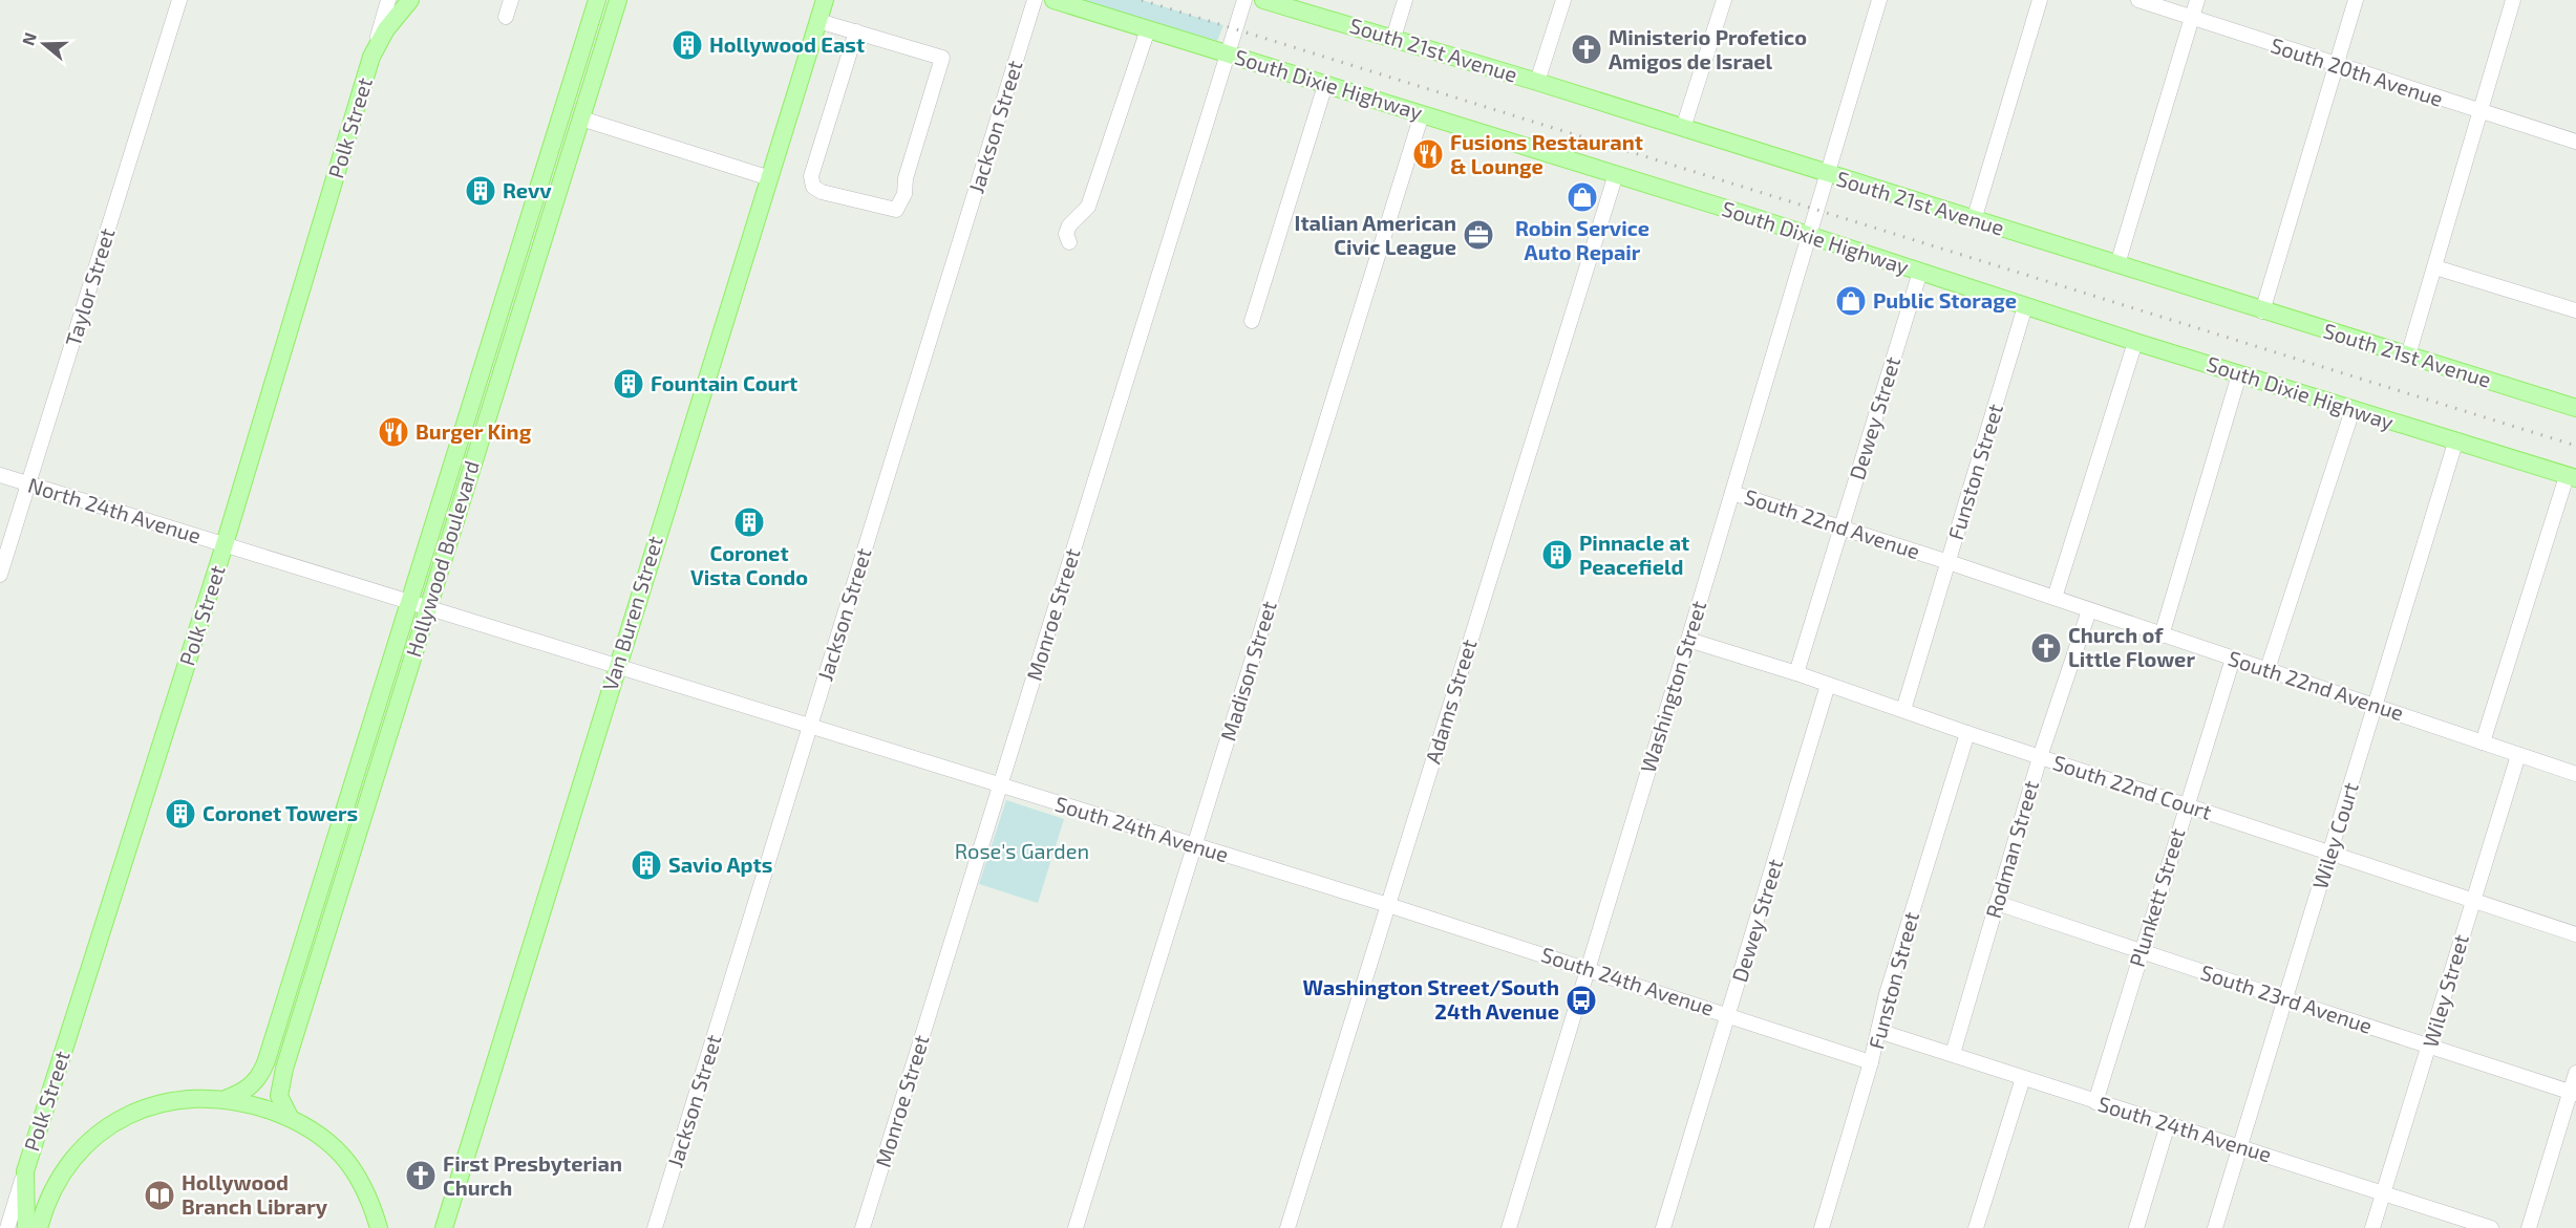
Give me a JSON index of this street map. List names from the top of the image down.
{
  "streets": {
    "main road": [
      "South 21st Avenue",
      "South Dixie Highway",
      "Polk Street",
      "Hollywood Boulevard",
      "Van Buren Street"
    ],
    "street": [
      "South 20th Avenue",
      "Jackson Street",
      "Taylor Street",
      "Dewey Street",
      "Funston Street",
      "North 24th Avenue",
      "South 22nd Avenue",
      "Monroe Street",
      "Madison Street",
      "Washington Street",
      "Adams Street",
      "South 22nd Court",
      "South 24th Avenue",
      "Wiley Court",
      "Rodman Street",
      "Plunkett Street",
      "Wiley Street",
      "South 23rd Avenue"
    ]
  },
  "crossings": [
    ["South 21st Avenue", "Washington Street"],
    ["South Dixie Highway", "Dewey Street"],
    ["South Dixie Highway", "Funston Street"],
    ["South Dixie Highway", "Monroe Street"],
    ["South Dixie Highway", "Madison Street"],
    ["South Dixie Highway", "Washington Street"],
    ["South Dixie Highway", "Adams Street"],
    ["South Dixie Highway", "Wiley Court"],
    ["Jackson Street", "South 24th Avenue"],
    ["Polk Street", "North 24th Avenue"],
    ["Taylor Street", "North 24th Avenue"],
    ["Dewey Street", "South 22nd Avenue"],
    ["Dewey Street", "South 22nd Court"],
    ["Dewey Street", "South 24th Avenue"],
    ["Funston Street", "South 22nd Avenue"],
    ["Funston Street", "South 22nd Court"],
    ["Funston Street", "South 24th Avenue"],
    ["North 24th Avenue", "Hollywood Boulevard"],
    ["North 24th Avenue", "South 24th Avenue"],
    ["South 22nd Avenue", "Washington Street"],
    ["South 22nd Avenue", "Wiley Court"],
    ["South 22nd Avenue", "Rodman Street"],
    ["South 22nd Avenue", "Plunkett Street"],
    ["South 22nd Avenue", "Wiley Street"],
    ["Hollywood Boulevard", "South 24th Avenue"],
    ["Van Buren Street", "South 24th Avenue"],
    ["Monroe Street", "South 24th Avenue"],
    ["Madison Street", "South 24th Avenue"],
    ["Washington Street", "South 22nd Court"],
    ["Washington Street", "South 24th Avenue"],
    ["Adams Street", "South 24th Avenue"],
    ["South 22nd Court", "Wiley Court"],
    ["South 22nd Court", "Rodman Street"],
    ["South 22nd Court", "Plunkett Street"],
    ["South 22nd Court", "Wiley Street"],
    ["South 24th Avenue", "Wiley Court"],
    ["South 24th Avenue", "Rodman Street"],
    ["South 24th Avenue", "Plunkett Street"],
    ["South 24th Avenue", "Wiley Street"],
    ["Wiley Court", "South 23rd Avenue"],
    ["Rodman Street", "South 23rd Avenue"],
    ["Plunkett Street", "South 23rd Avenue"],
    ["Wiley Street", "South 23rd Avenue"]
  ],
  "parks": ["Rose's Garden"],
  "places": {
    "building": [
      "Hollywood East",
      "Revv",
      "Fountain Court",
      "Coronet Vista Condo",
      "Pinnacle at Peacefield",
      "Coronet Towers",
      "Savio Apts"
    ],
    "church": ["Ministerio Profetico Amigos de Israel", "Church of Little Flower", "First Presbyterian Church"],
    "restaurant": ["Fusions Restaurant & Lounge", "Burger King"],
    "shop": ["Robin Service Auto Repair", "Public Storage"],
    "office": ["Italian American Civic League"],
    "bus stop": ["Washington Street/South 24th Avenue"],
    "library": ["Hollywood Branch Library"]
  },
  "north": "left"
}
